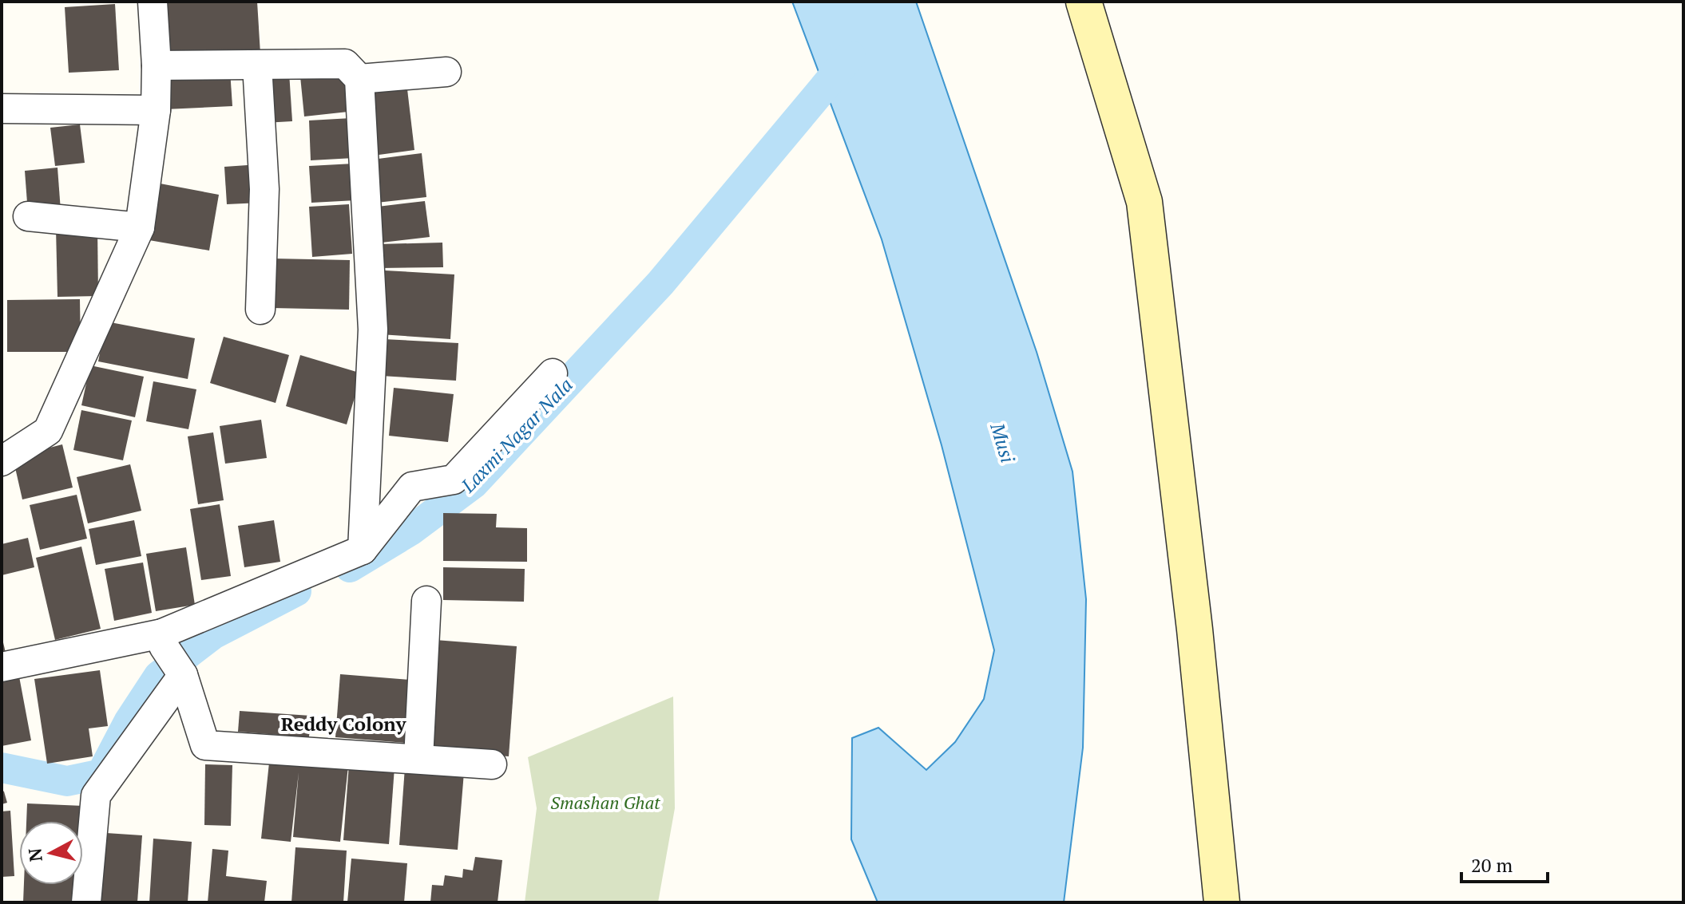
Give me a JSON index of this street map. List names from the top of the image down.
{
  "districts": ["Reddy Colony"],
  "water": ["Laxmi Nagar Nala", "Musi"],
  "parks": ["Smashan Ghat"],
  "scale_bar": "20 m",
  "north": "left"
}
